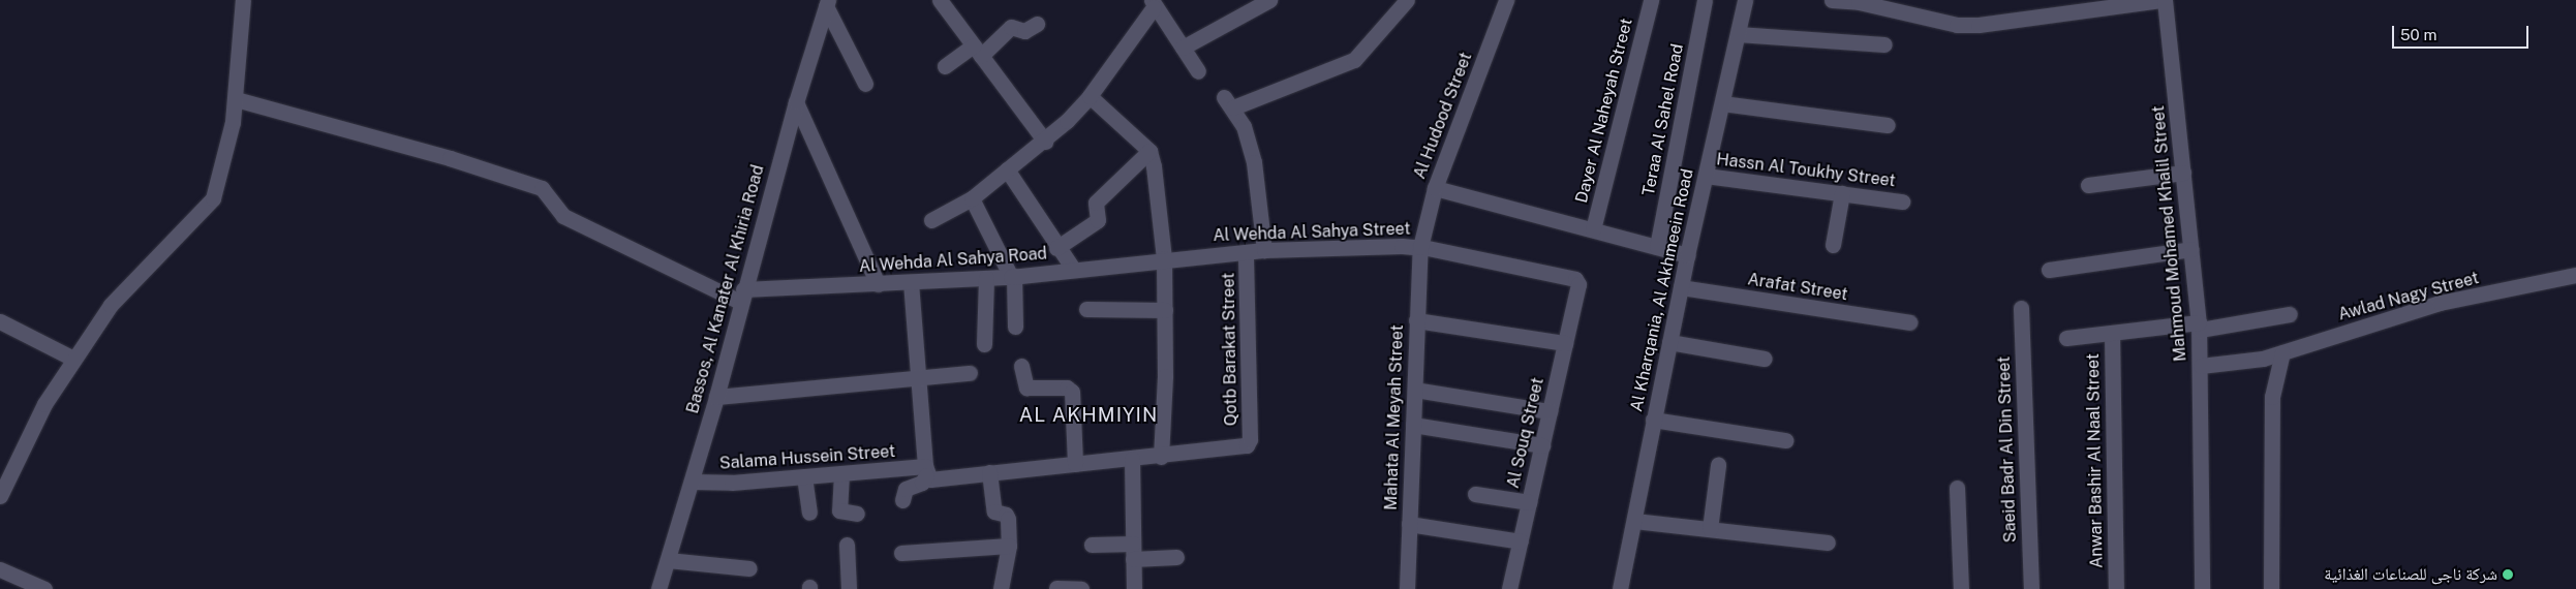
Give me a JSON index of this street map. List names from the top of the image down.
{
  "streets": {
    "street": [
      "Dayer Al Naheyah Street",
      "Al Hudood Street",
      "Teraa Al Sahel Road",
      "Hassn Al Toukhy Street",
      "Al Wehda Al Sahya Street",
      "Mahmoud Mohamed Khalil Street",
      "Al Wehda Al Sahya Road",
      "Arafat Street",
      "Bassos, Al Kanater Al Khiria Road",
      "Al Kharqania, Al Akhmeein Road",
      "Awlad Nagy Street",
      "Qotb Barakat Street",
      "Mahata Al Meyah Street",
      "Al Souq Street",
      "Saeid Badr Al Din Street",
      "Salama Hussein Street",
      "Anwar Bashir Al Naal Street"
    ]
  },
  "crossings": [
    ["Al Hudood Street", "Al Wehda Al Sahya Street"],
    ["Al Hudood Street", "Mahata Al Meyah Street"],
    ["Hassn Al Toukhy Street", "Al Kharqania, Al Akhmeein Road"],
    ["Al Wehda Al Sahya Street", "Al Wehda Al Sahya Road"],
    ["Al Wehda Al Sahya Street", "Qotb Barakat Street"],
    ["Al Wehda Al Sahya Street", "Mahata Al Meyah Street"],
    ["Al Wehda Al Sahya Street", "Al Souq Street"],
    ["Mahmoud Mohamed Khalil Street", "Awlad Nagy Street"],
    ["Al Wehda Al Sahya Road", "Bassos, Al Kanater Al Khiria Road"],
    ["Arafat Street", "Al Kharqania, Al Akhmeein Road"],
    ["Bassos, Al Kanater Al Khiria Road", "Salama Hussein Street"],
    ["Qotb Barakat Street", "Salama Hussein Street"]
  ],
  "districts": ["AL AKHMIYIN"],
  "places": ["شركة ناجى للصناعات الغذائية"],
  "scale_bar": "50 m"
}
